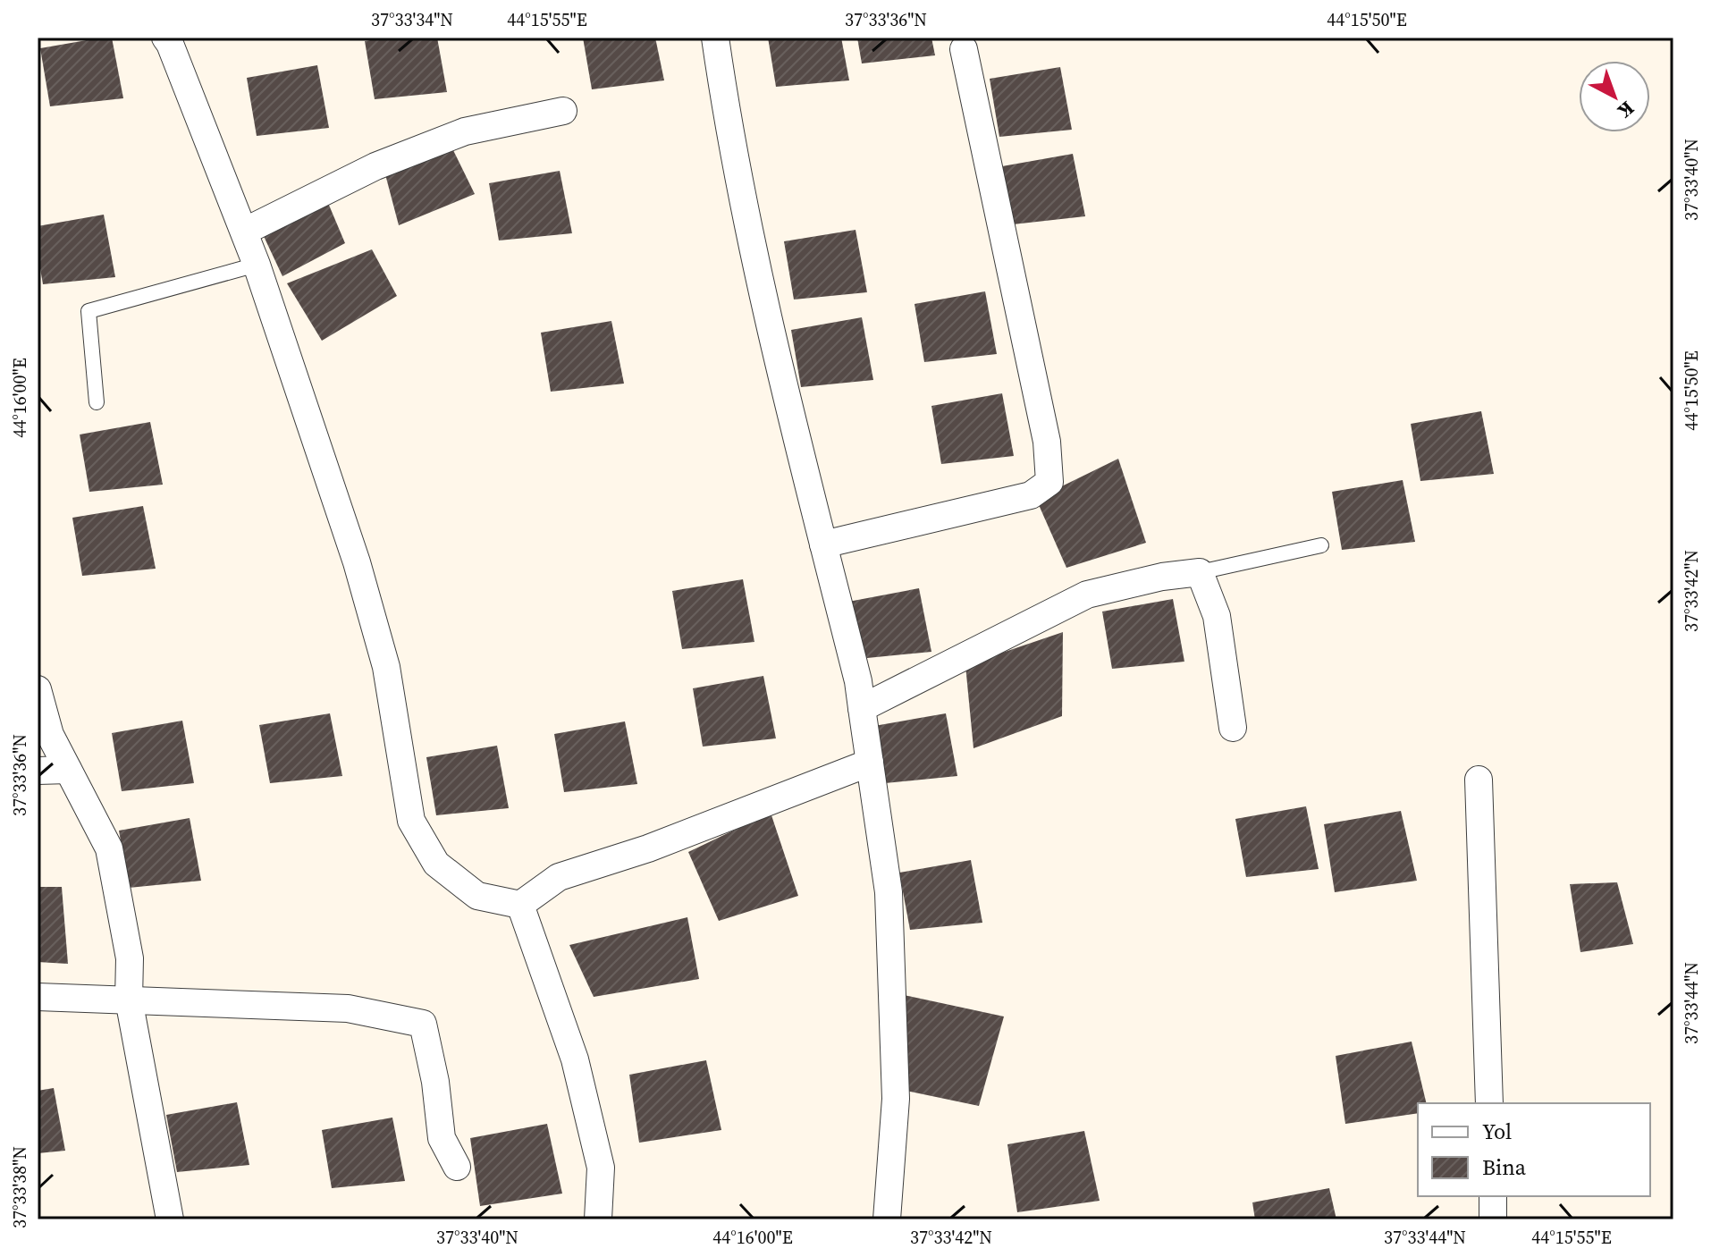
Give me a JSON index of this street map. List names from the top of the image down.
{
  "legend": ["Yol", "Bina"],
  "north": "bottom right",
  "coordinates": [
    "37°33'34\"N",
    "44°15'55\"E",
    "37°33'36\"N",
    "44°15'50\"E",
    "37°33'40\"N",
    "44°16'00\"E",
    "37°33'42\"N",
    "37°33'44\"N",
    "37°33'38\"N"
  ]
}
